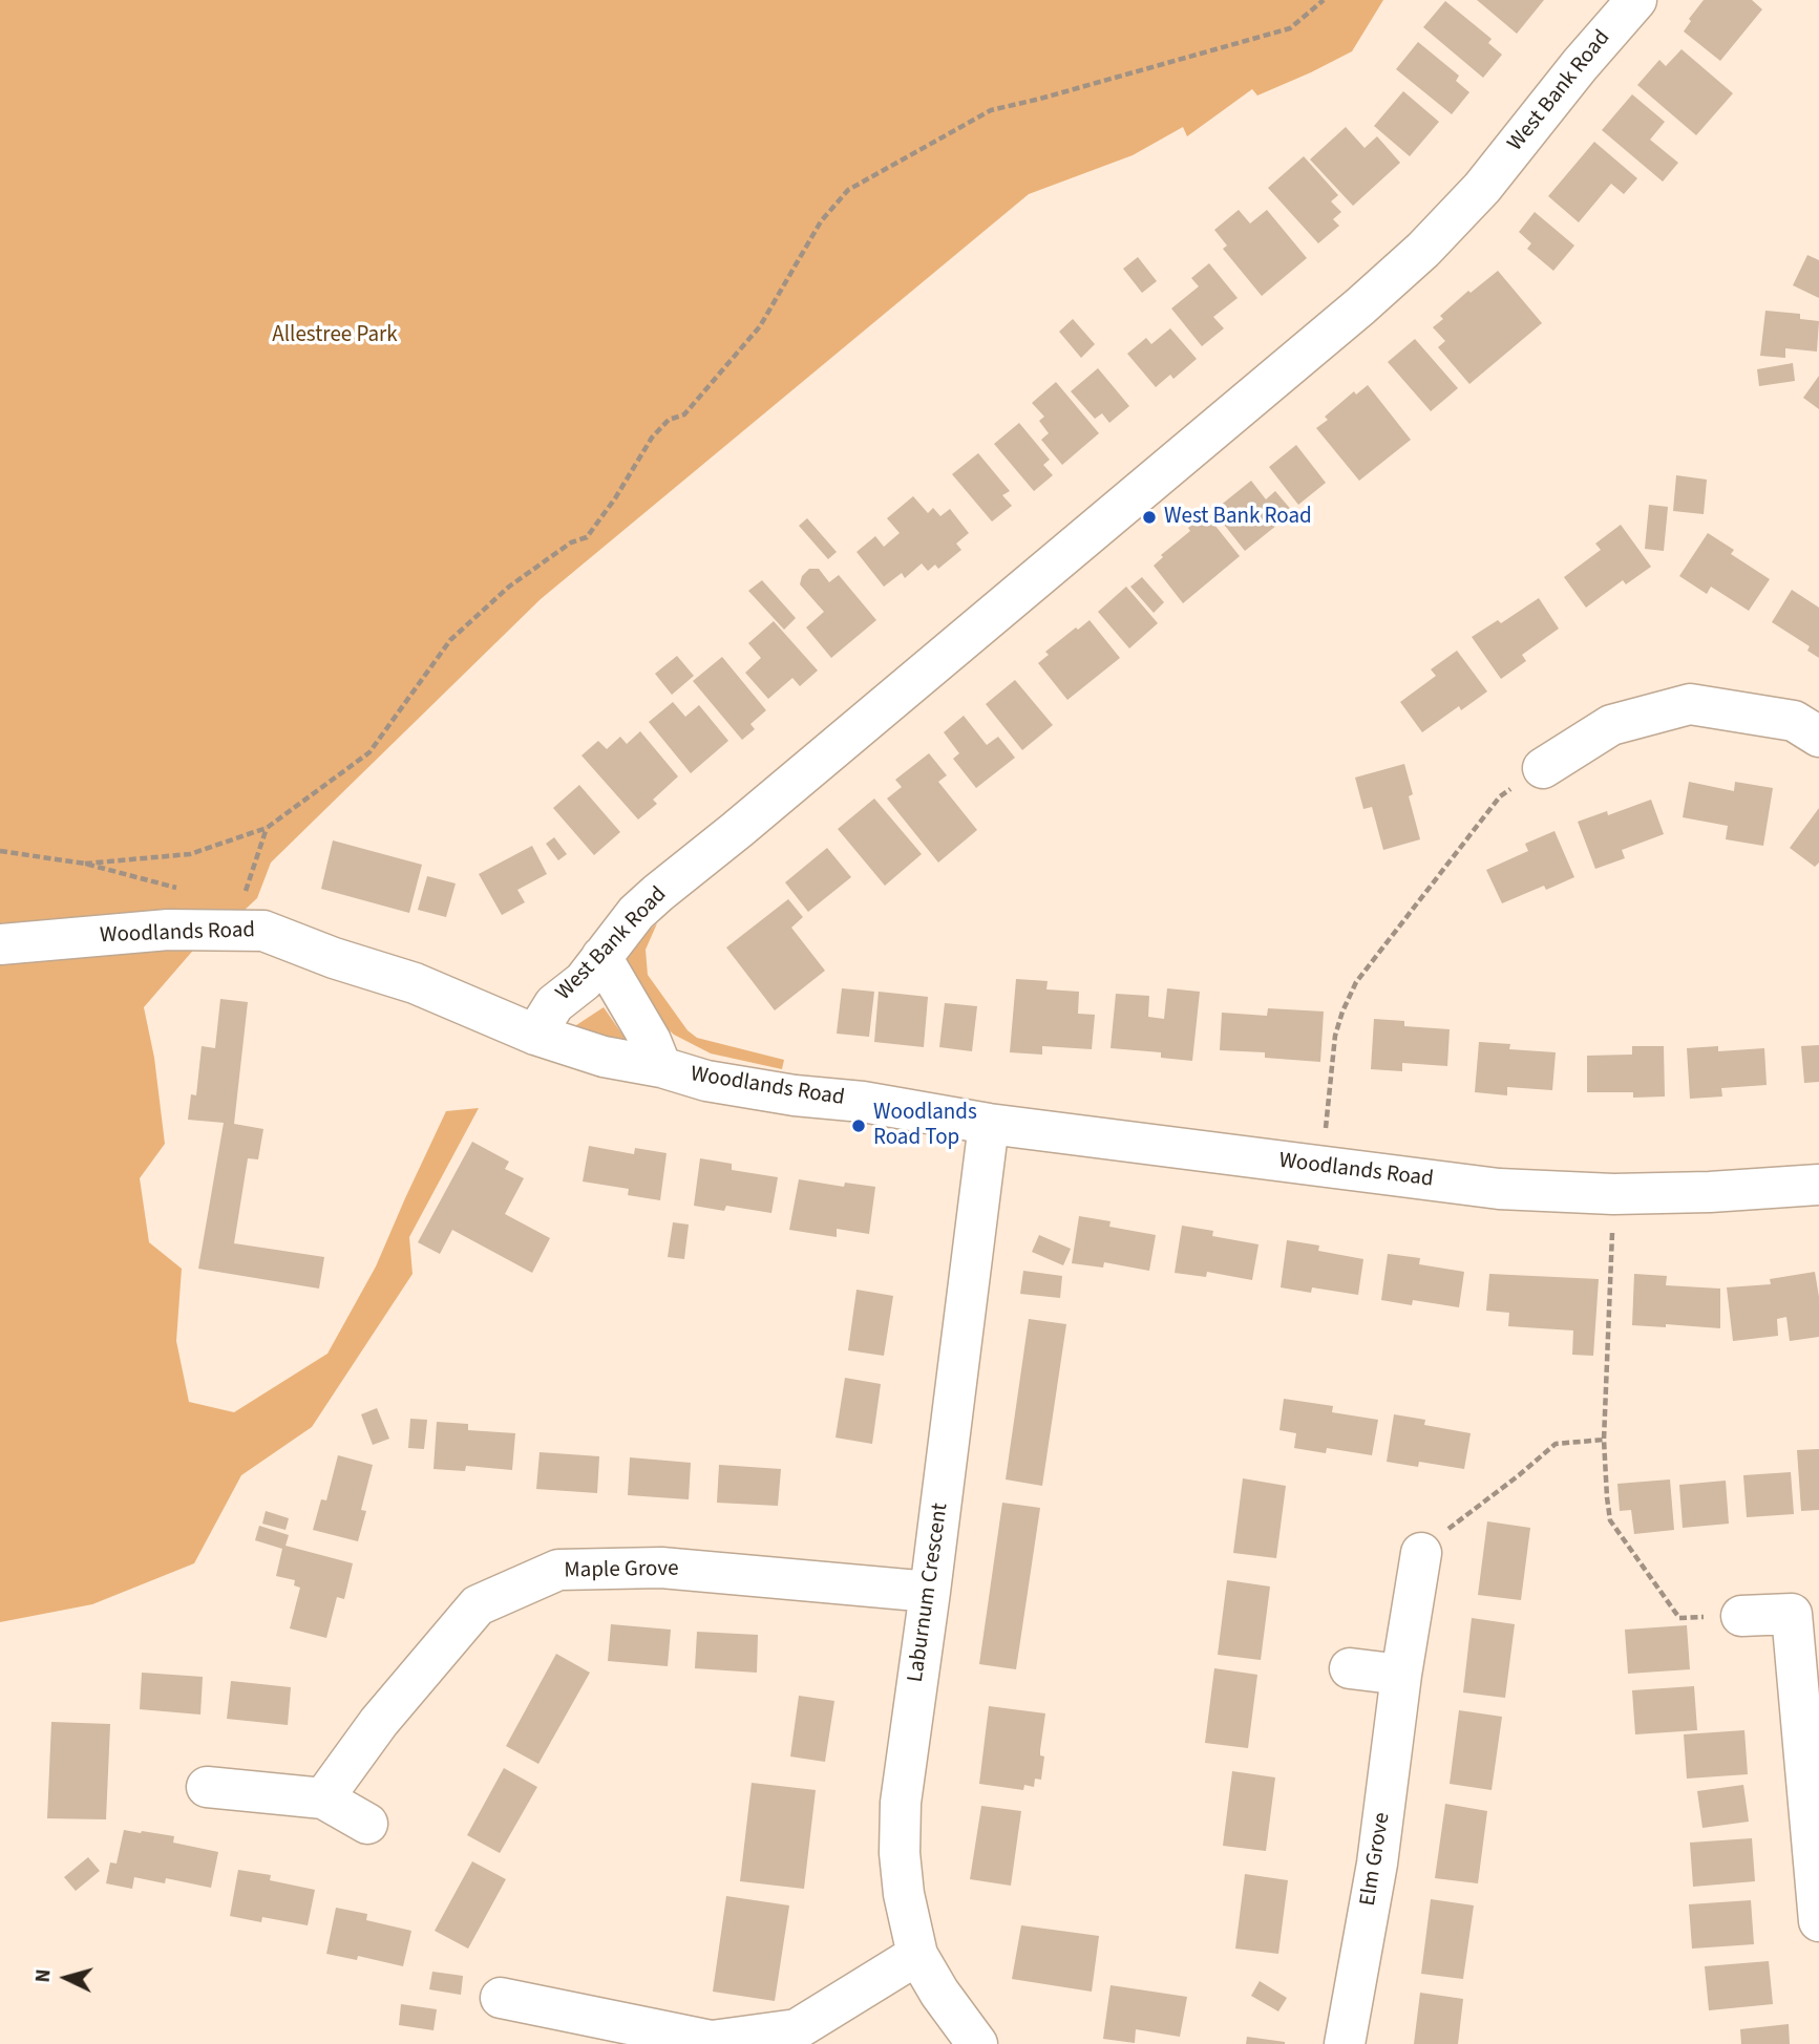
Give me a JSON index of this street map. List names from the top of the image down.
{
  "streets": {
    "street": [
      "West Bank Road",
      "Woodlands Road",
      "Maple Grove",
      "Laburnum Crescent",
      "Elm Grove"
    ]
  },
  "crossings": [
    ["West Bank Road", "Woodlands Road"],
    ["Woodlands Road", "Laburnum Crescent"],
    ["Maple Grove", "Laburnum Crescent"]
  ],
  "parks": ["Allestree Park"],
  "places": ["West Bank Road", "Woodlands Road Top"],
  "north": "left"
}
